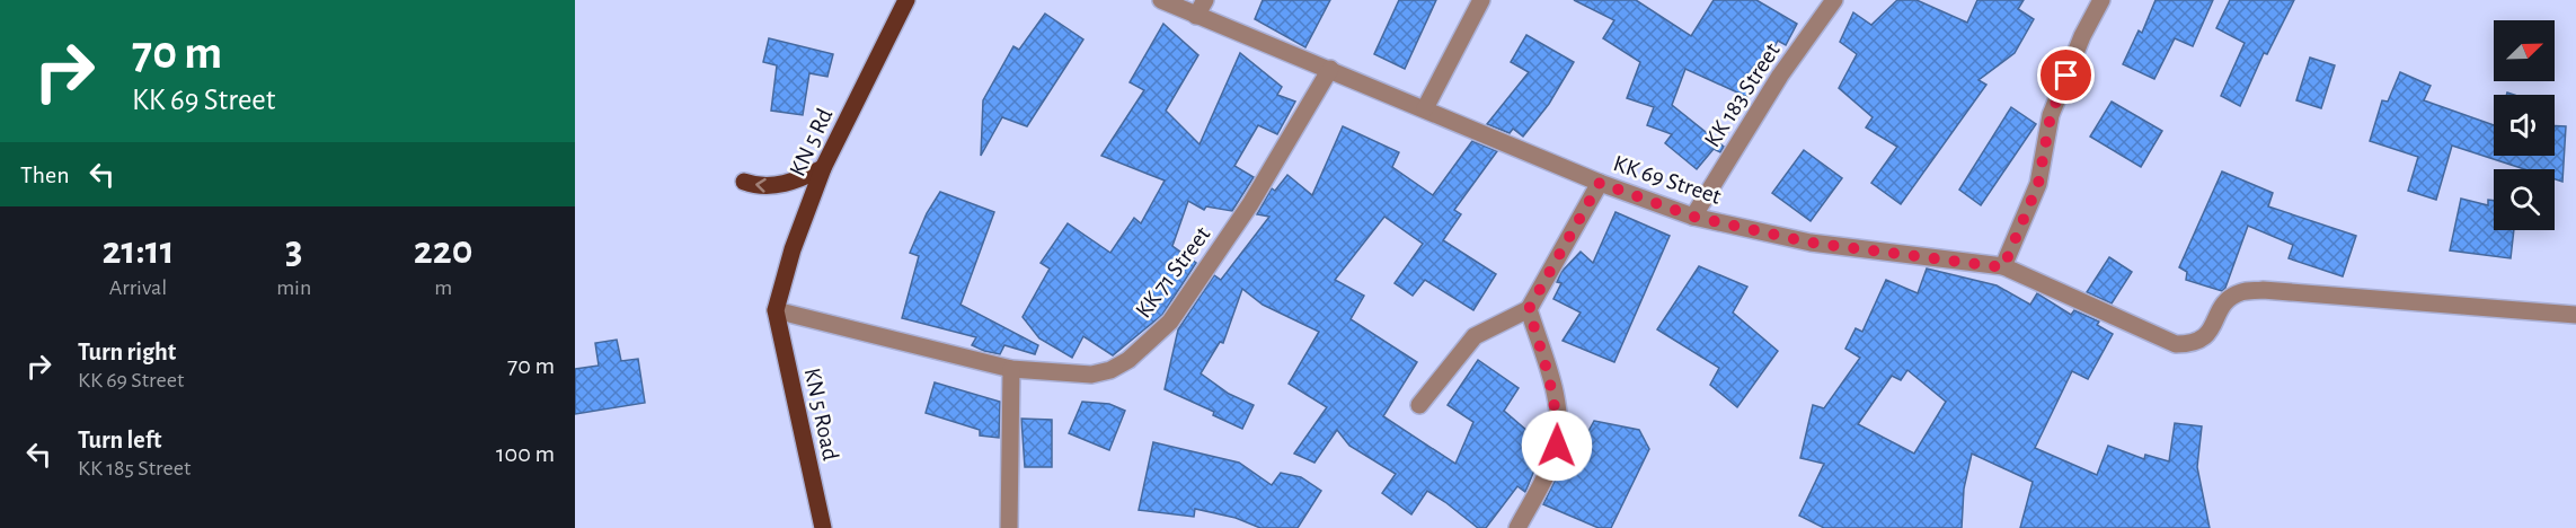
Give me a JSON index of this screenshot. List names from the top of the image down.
{
  "streets": {
    "main road": ["KN 5 Rd", "KN 5 Road"],
    "street": ["KK 183 Street", "KK 69 Street", "KK 71 Street"]
  },
  "crossings": [
    ["KK 183 Street", "KK 69 Street"],
    ["KN 5 Rd", "KK 71 Street"],
    ["KN 5 Rd", "KN 5 Road"],
    ["KK 69 Street", "KK 71 Street"],
    ["KK 71 Street", "KN 5 Road"]
  ],
  "north": "top right",
  "page": {
    "turn": ["70 m", "KK 69 Street"],
    "then": "Then",
    "eta": [
      "21:11",
      "Arrival",
      "3",
      "min",
      "220",
      "m"
    ],
    "list": [
      {
        "name": "Turn right",
        "note": "KK 69 Street",
        "value": "70 m"
      },
      {
        "name": "Turn left",
        "note": "KK 185 Street",
        "value": "100 m"
      }
    ]
  }
}
